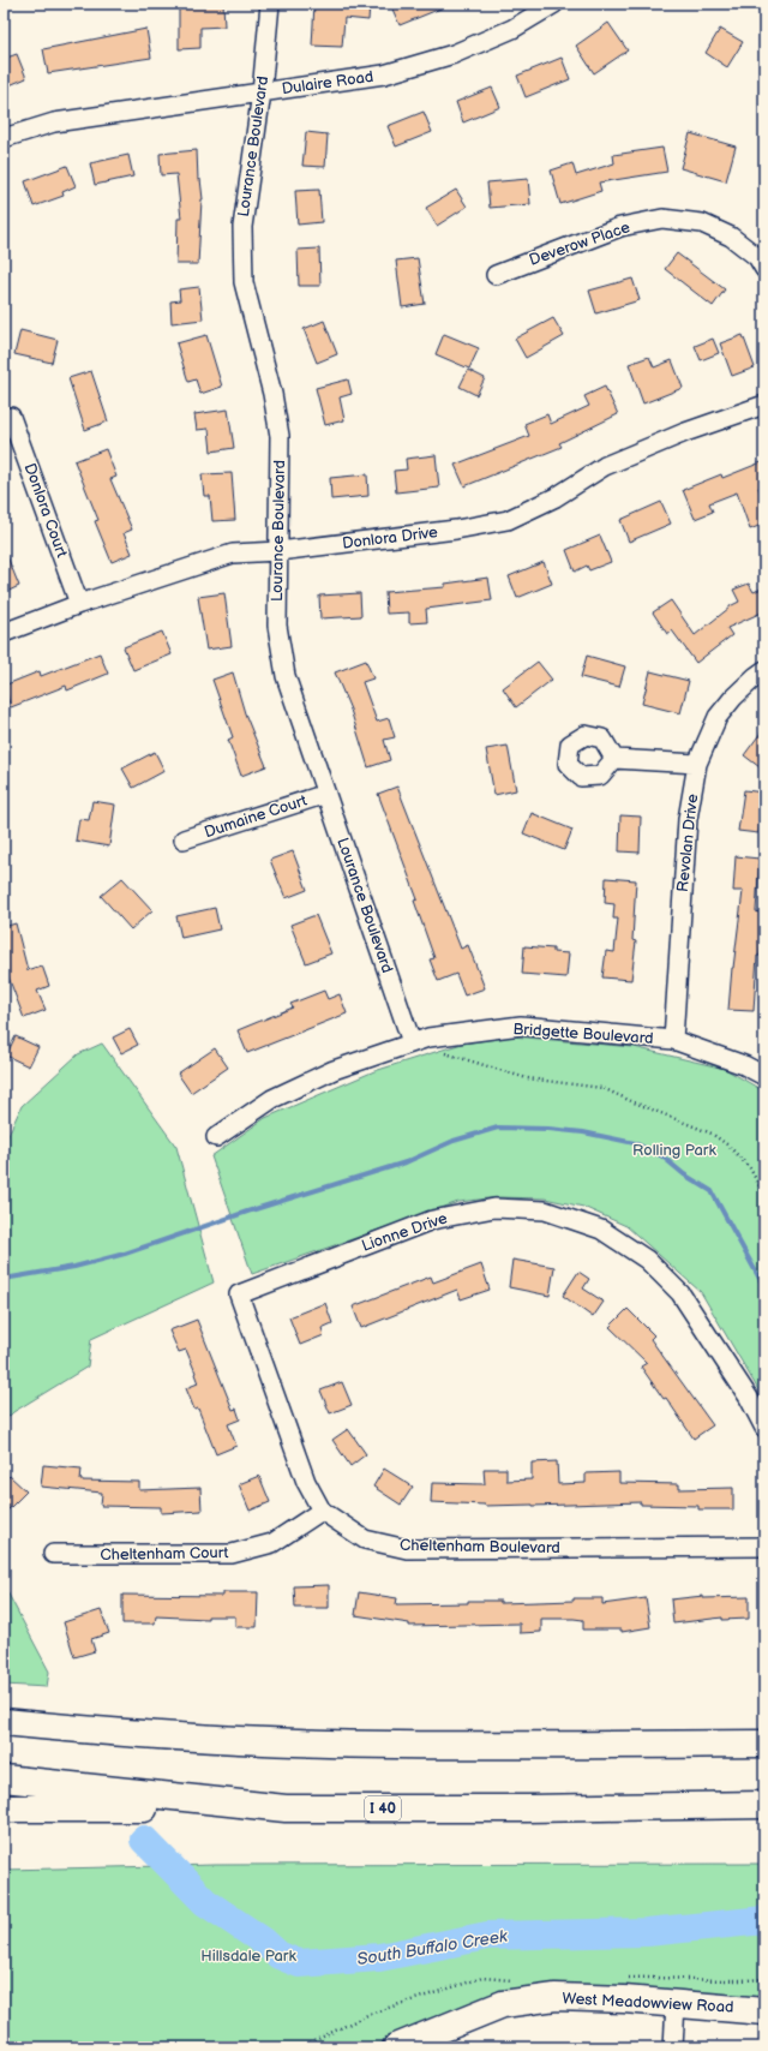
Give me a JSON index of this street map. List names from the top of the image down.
{
  "streets": {
    "main road": ["I 40", "West Meadowview Road"],
    "street": [
      "Dulaire Road",
      "Lourance Boulevard",
      "Deverow Place",
      "Donlora Court",
      "Donlora Drive",
      "Dumaine Court",
      "Revolan Drive",
      "Bridgette Boulevard",
      "Lionne Drive",
      "Cheltenham Boulevard",
      "Cheltenham Court"
    ]
  },
  "crossings": [
    ["Dulaire Road", "Lourance Boulevard"],
    ["Lourance Boulevard", "Donlora Drive"],
    ["Lourance Boulevard", "Dumaine Court"],
    ["Lourance Boulevard", "Bridgette Boulevard"],
    ["Donlora Court", "Donlora Drive"],
    ["Revolan Drive", "Bridgette Boulevard"],
    ["Lionne Drive", "Cheltenham Boulevard"],
    ["Cheltenham Boulevard", "Cheltenham Court"]
  ],
  "water": ["South Buffalo Creek"],
  "parks": ["Rolling Park", "Hillsdale Park"]
}
